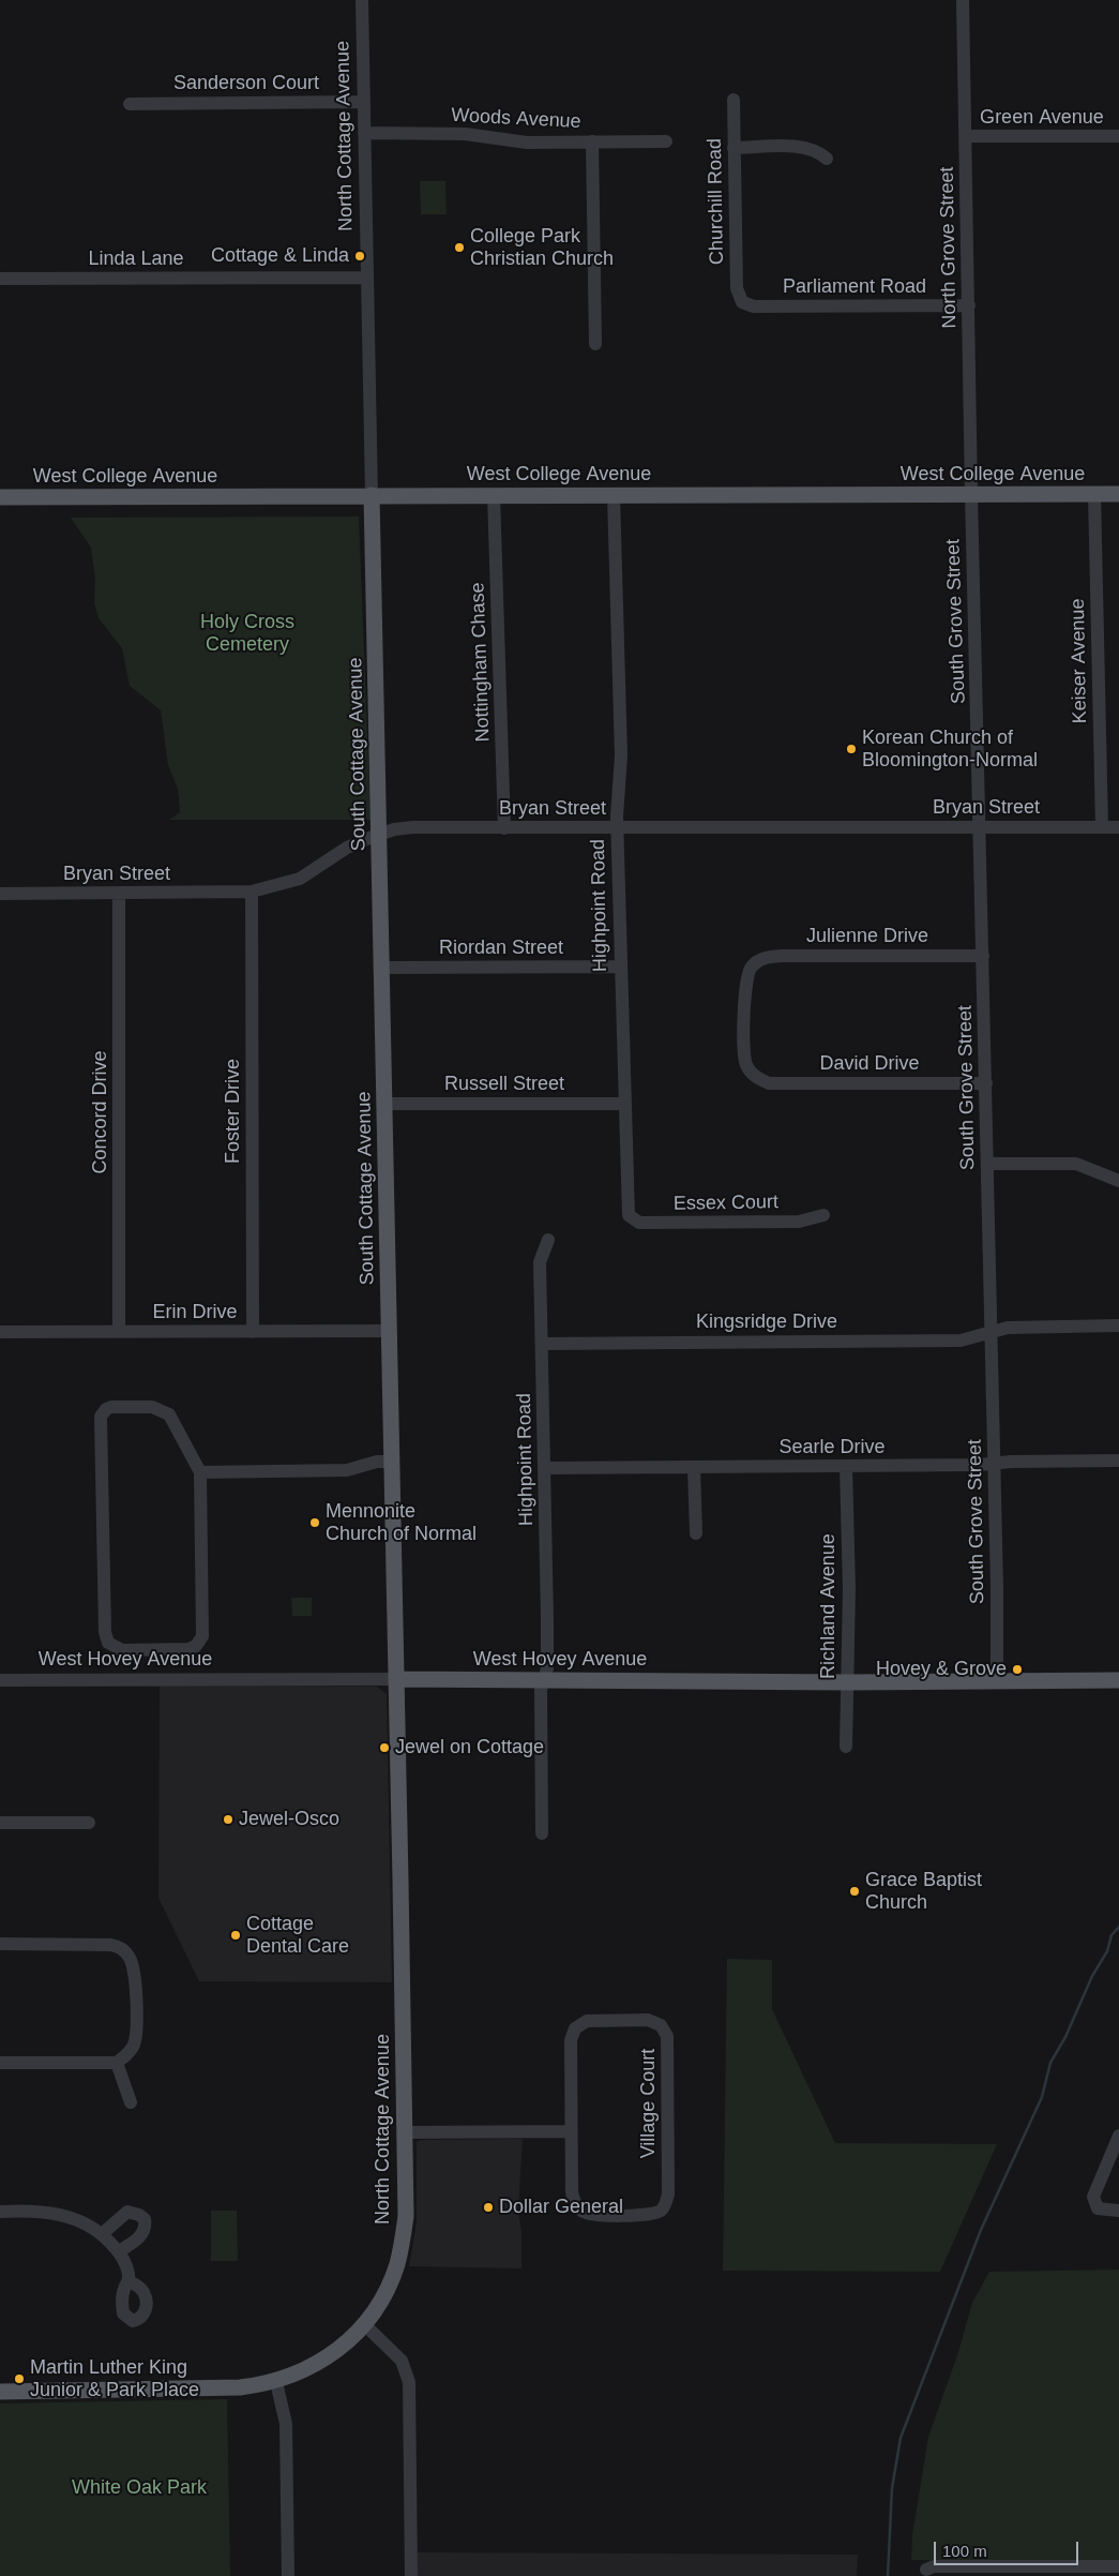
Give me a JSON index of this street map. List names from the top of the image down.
{
  "streets": {
    "main road": [
      "North Cottage Avenue",
      "West College Avenue",
      "South Cottage Avenue",
      "West Hovey Avenue"
    ],
    "street": [
      "Sanderson Court",
      "Green Avenue",
      "Woods Avenue",
      "Churchill Road",
      "North Grove Street",
      "Linda Lane",
      "Parliament Road",
      "South Grove Street",
      "Keiser Avenue",
      "Nottingham Chase",
      "Bryan Street",
      "Highpoint Road",
      "Julienne Drive",
      "Riordan Street",
      "David Drive",
      "Russell Street",
      "Foster Drive",
      "Concord Drive",
      "Essex Court",
      "Erin Drive",
      "Kingsridge Drive",
      "Searle Drive",
      "Richland Avenue",
      "Village Court"
    ]
  },
  "crossings": [
    ["Sanderson Court", "North Cottage Avenue"],
    ["Green Avenue", "North Grove Street"],
    ["Woods Avenue", "North Cottage Avenue"],
    ["North Cottage Avenue", "Linda Lane"],
    ["North Cottage Avenue", "West College Avenue"],
    ["North Cottage Avenue", "South Cottage Avenue"],
    ["Churchill Road", "Parliament Road"],
    ["North Grove Street", "Parliament Road"],
    ["North Grove Street", "West College Avenue"],
    ["North Grove Street", "South Grove Street"],
    ["West College Avenue", "South Grove Street"],
    ["West College Avenue", "Keiser Avenue"],
    ["West College Avenue", "Nottingham Chase"],
    ["West College Avenue", "South Cottage Avenue"],
    ["West College Avenue", "Highpoint Road"],
    ["South Grove Street", "Bryan Street"],
    ["South Grove Street", "Julienne Drive"],
    ["South Grove Street", "David Drive"],
    ["South Grove Street", "Kingsridge Drive"],
    ["South Grove Street", "Searle Drive"],
    ["South Grove Street", "West Hovey Avenue"],
    ["Keiser Avenue", "Bryan Street"],
    ["Nottingham Chase", "Bryan Street"],
    ["South Cottage Avenue", "Bryan Street"],
    ["South Cottage Avenue", "Riordan Street"],
    ["South Cottage Avenue", "Russell Street"],
    ["South Cottage Avenue", "Erin Drive"],
    ["South Cottage Avenue", "West Hovey Avenue"],
    ["Bryan Street", "Highpoint Road"],
    ["Bryan Street", "Foster Drive"],
    ["Bryan Street", "Concord Drive"],
    ["Highpoint Road", "Riordan Street"],
    ["Highpoint Road", "Russell Street"],
    ["Highpoint Road", "Essex Court"],
    ["Highpoint Road", "Kingsridge Drive"],
    ["Highpoint Road", "Searle Drive"],
    ["Highpoint Road", "West Hovey Avenue"],
    ["Julienne Drive", "David Drive"],
    ["Foster Drive", "Erin Drive"],
    ["Concord Drive", "Erin Drive"],
    ["Searle Drive", "Richland Avenue"],
    ["Richland Avenue", "West Hovey Avenue"]
  ],
  "parks": ["Holy Cross Cemetery", "White Oak Park"],
  "places": [
    "College Park Christian Church",
    "Cottage & Linda",
    "Korean Church of Bloomington-Normal",
    "Mennonite Church of Normal",
    "Hovey & Grove",
    "Jewel on Cottage",
    "Jewel-Osco",
    "Grace Baptist Church",
    "Cottage Dental Care",
    "Dollar General",
    "Martin Luther King Junior & Park Place"
  ],
  "scale_bar": "100 m"
}
